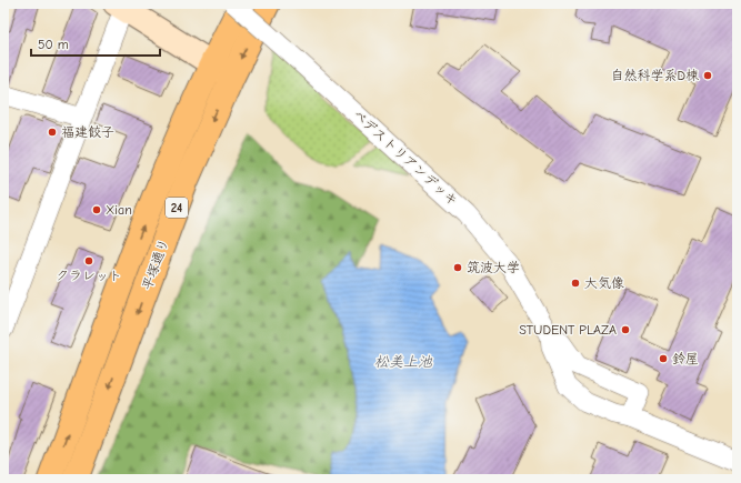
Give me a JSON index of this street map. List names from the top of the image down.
{
  "streets": {
    "main road": ["24", "平塚通り"],
    "street": ["ペデストリアンデッキ"]
  },
  "water": ["松美上池"],
  "places": [
    "自然科学系D棟",
    "福建餃子",
    "Xian",
    "クラレット",
    "筑波大学",
    "大気像",
    "STUDENT PLAZA",
    "鈴屋"
  ],
  "scale_bar": "50 m"
}
